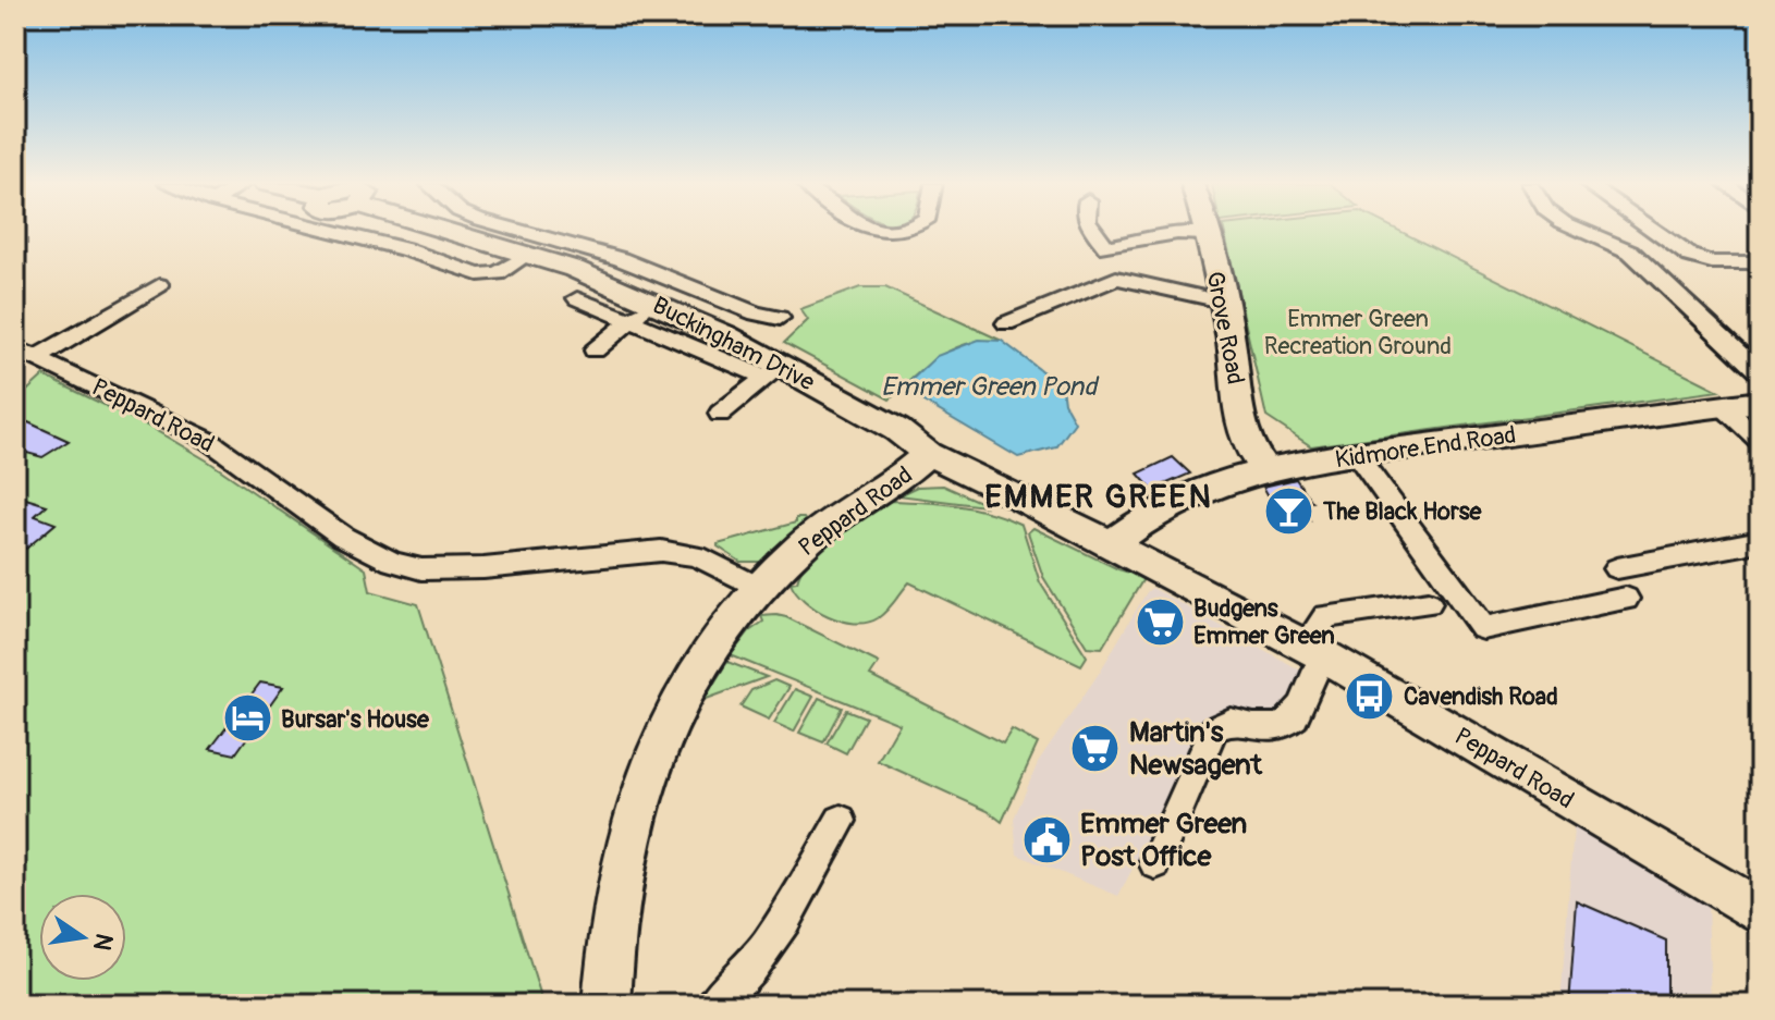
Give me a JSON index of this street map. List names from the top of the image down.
{
  "streets": {
    "street": [
      "Grove Road",
      "Buckingham Drive",
      "Peppard Road",
      "Kidmore End Road"
    ]
  },
  "crossings": [
    ["Grove Road", "Kidmore End Road"],
    ["Buckingham Drive", "Peppard Road"],
    ["Peppard Road", "Kidmore End Road"]
  ],
  "districts": ["EMMER GREEN"],
  "water": ["Emmer Green Pond"],
  "parks": ["Emmer Green Recreation Ground"],
  "places": {
    "bar": ["The Black Horse"],
    "supermarket": ["Budgens Emmer Green", "Martin's Newsagent"],
    "bus stop": ["Cavendish Road"],
    "hotel": ["Bursar's House"],
    "public building": ["Emmer Green Post Office"]
  },
  "north": "right"
}
